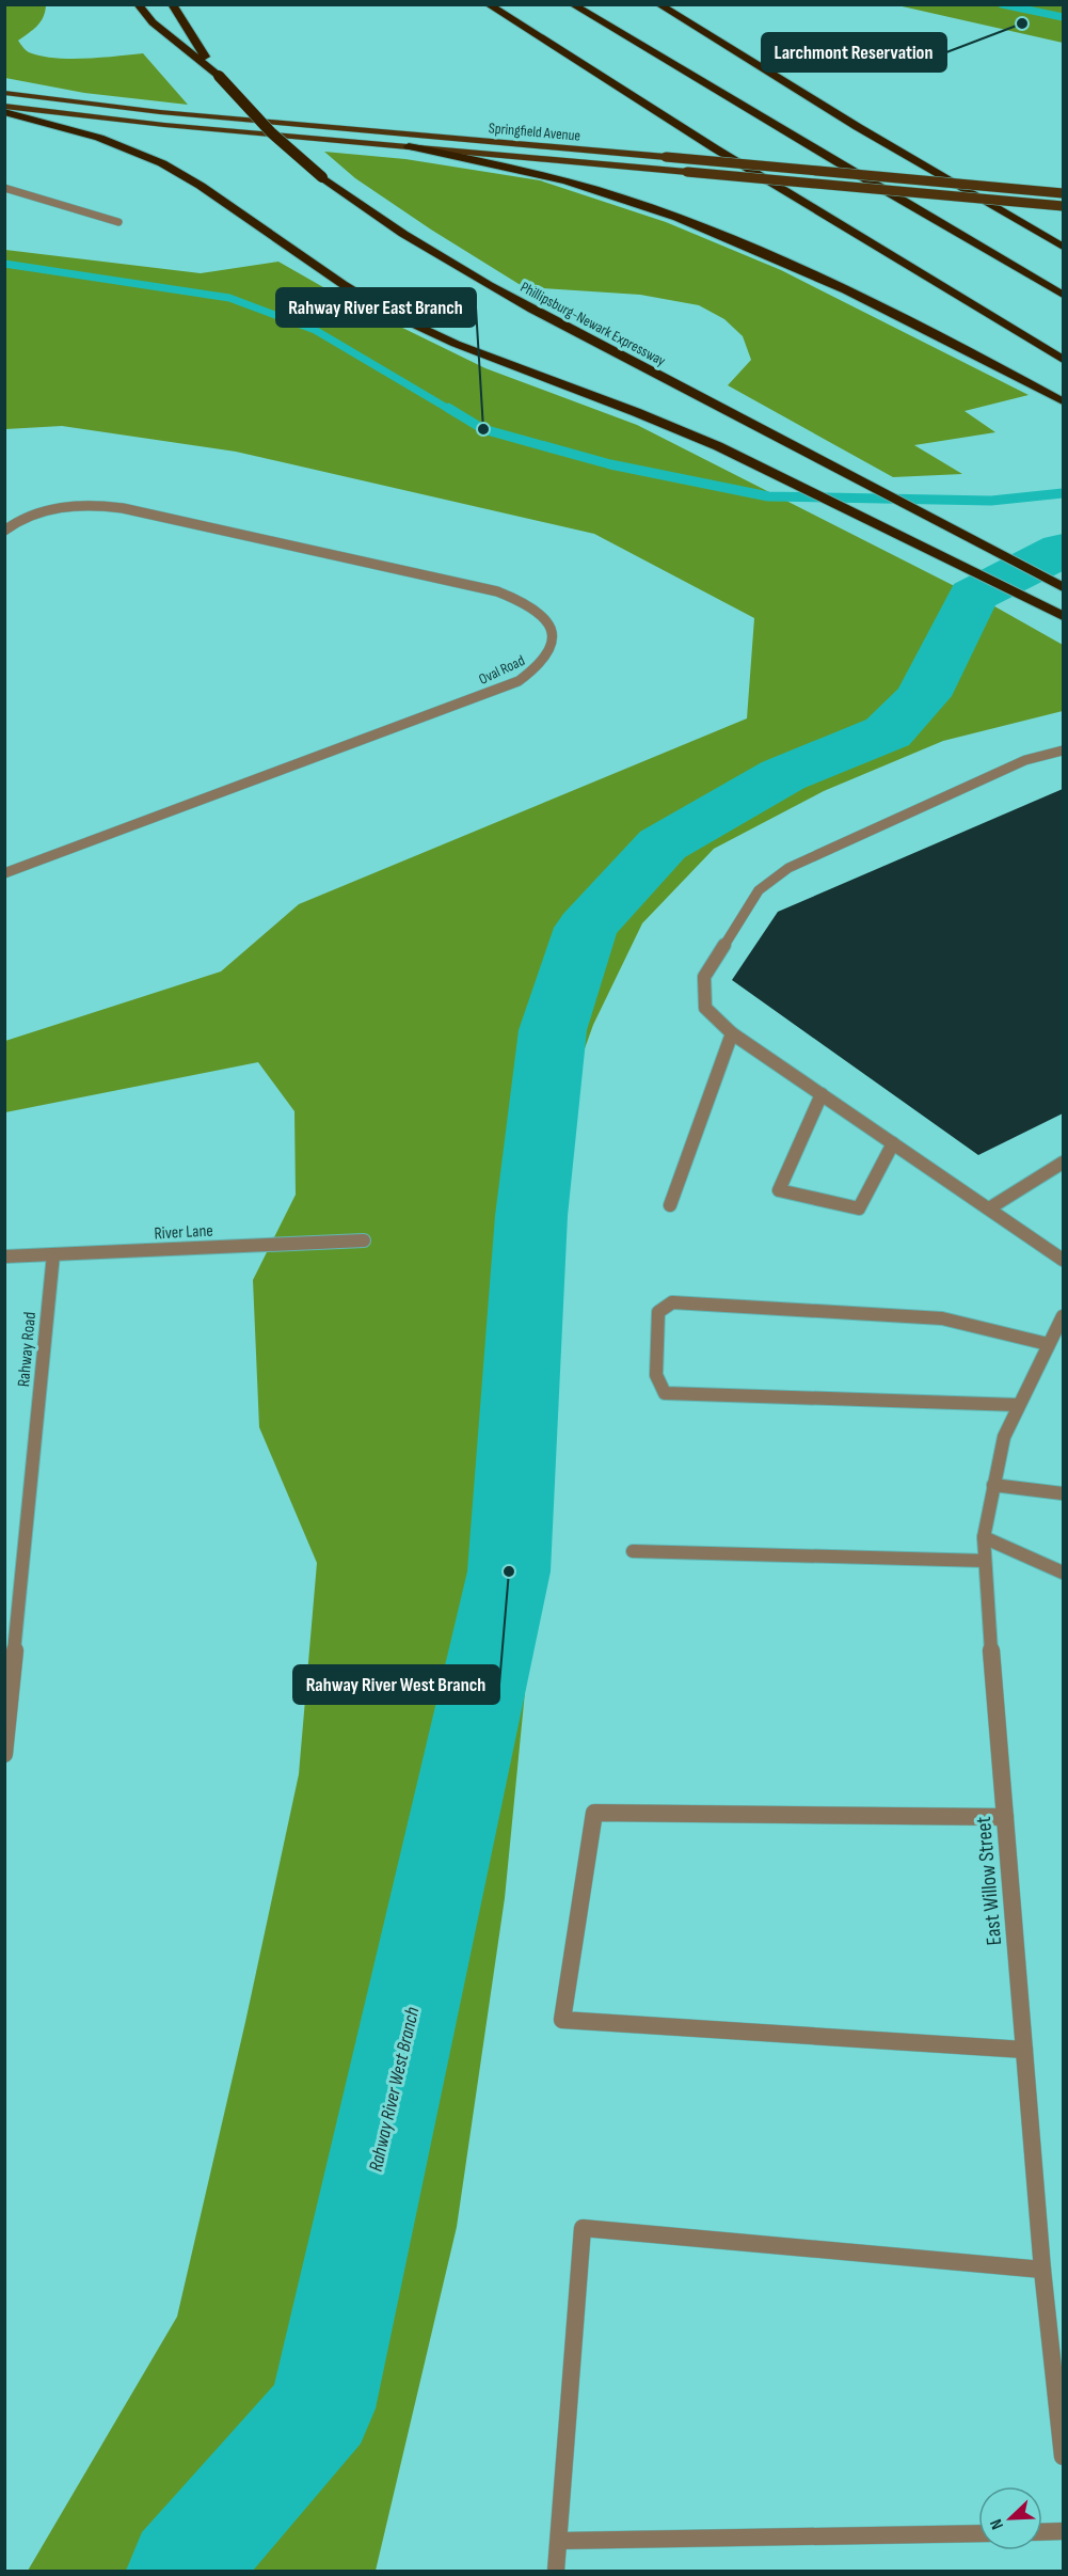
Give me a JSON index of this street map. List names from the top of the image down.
{
  "streets": {
    "highway": ["Phillipsburg-Newark Expressway"],
    "main road": ["Springfield Avenue"],
    "street": [
      "Oval Road",
      "River Lane",
      "Rahway Road",
      "East Willow Street"
    ]
  },
  "crossings": [
    ["River Lane", "Rahway Road"]
  ],
  "water": ["Rahway River West Branch"],
  "places": ["Larchmont Reservation", "Rahway River East Branch", "Rahway River West Branch"],
  "north": "bottom left"
}
